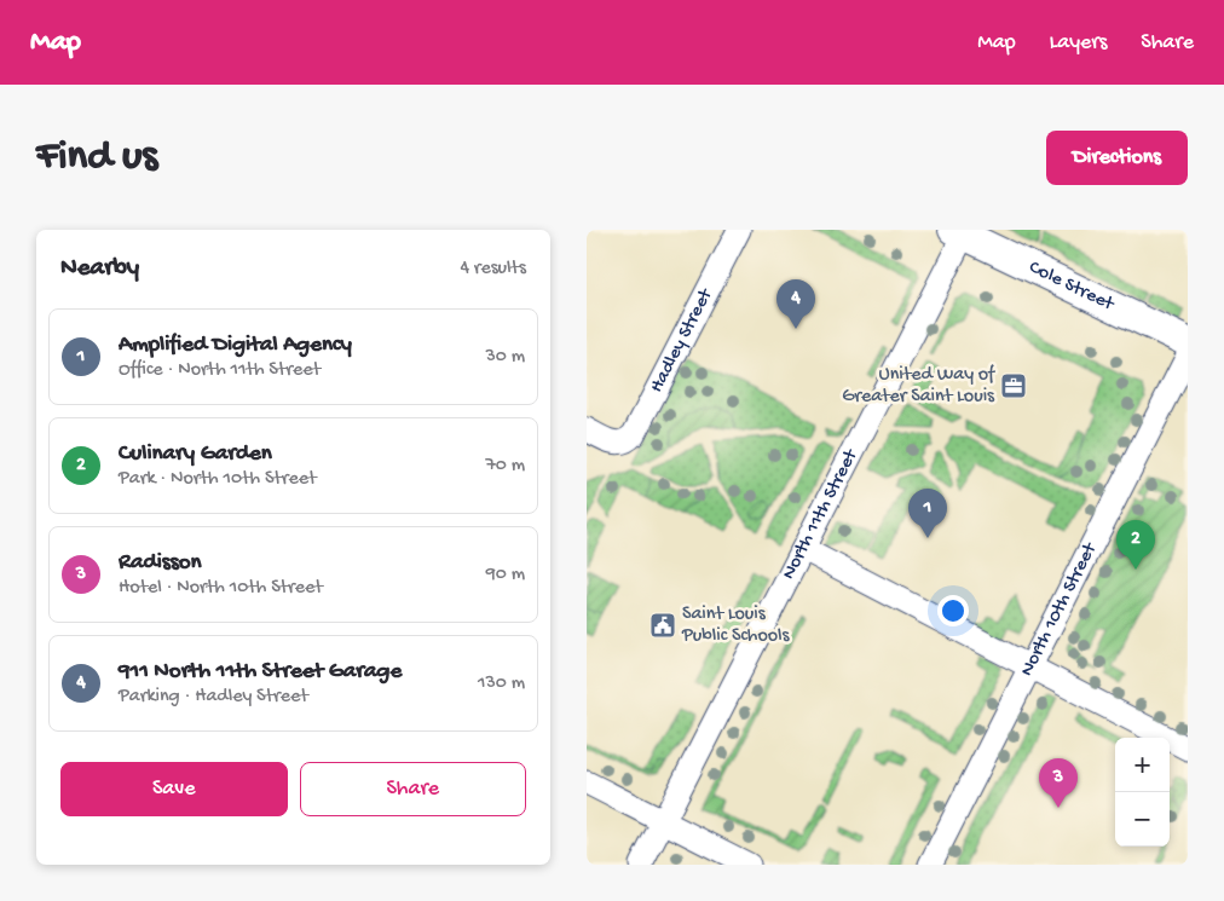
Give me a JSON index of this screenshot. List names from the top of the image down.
{
  "streets": {
    "main road": ["Cole Street"],
    "street": ["Hadley Street", "North 11th Street", "North 10th Street"]
  },
  "crossings": [
    ["Cole Street", "North 11th Street"]
  ],
  "places": {
    "office": ["United Way of Greater Saint Louis"],
    "public building": ["Saint Louis Public Schools"]
  },
  "page": {
    "header": "Map",
    "nav": ["Map", "Layers", "Share"],
    "buttons": [
      "Directions",
      ["Save", "Share"]
    ],
    "title": "Find us",
    "heading": ["Nearby", "4 results"],
    "pins": [
      "4",
      "1",
      "2",
      "3"
    ],
    "list": [
      {
        "mark": "1",
        "name": "Amplified Digital Agency",
        "note": "Office · North 11th Street",
        "value": "30 m"
      },
      {
        "mark": "2",
        "name": "Culinary Garden",
        "note": "Park · North 10th Street",
        "value": "70 m"
      },
      {
        "mark": "3",
        "name": "Radisson",
        "note": "Hotel · North 10th Street",
        "value": "90 m"
      },
      {
        "mark": "4",
        "name": "911 North 11th Street Garage",
        "note": "Parking · Hadley Street",
        "value": "130 m"
      }
    ],
    "map_buttons": ["+", "−"]
  }
}
